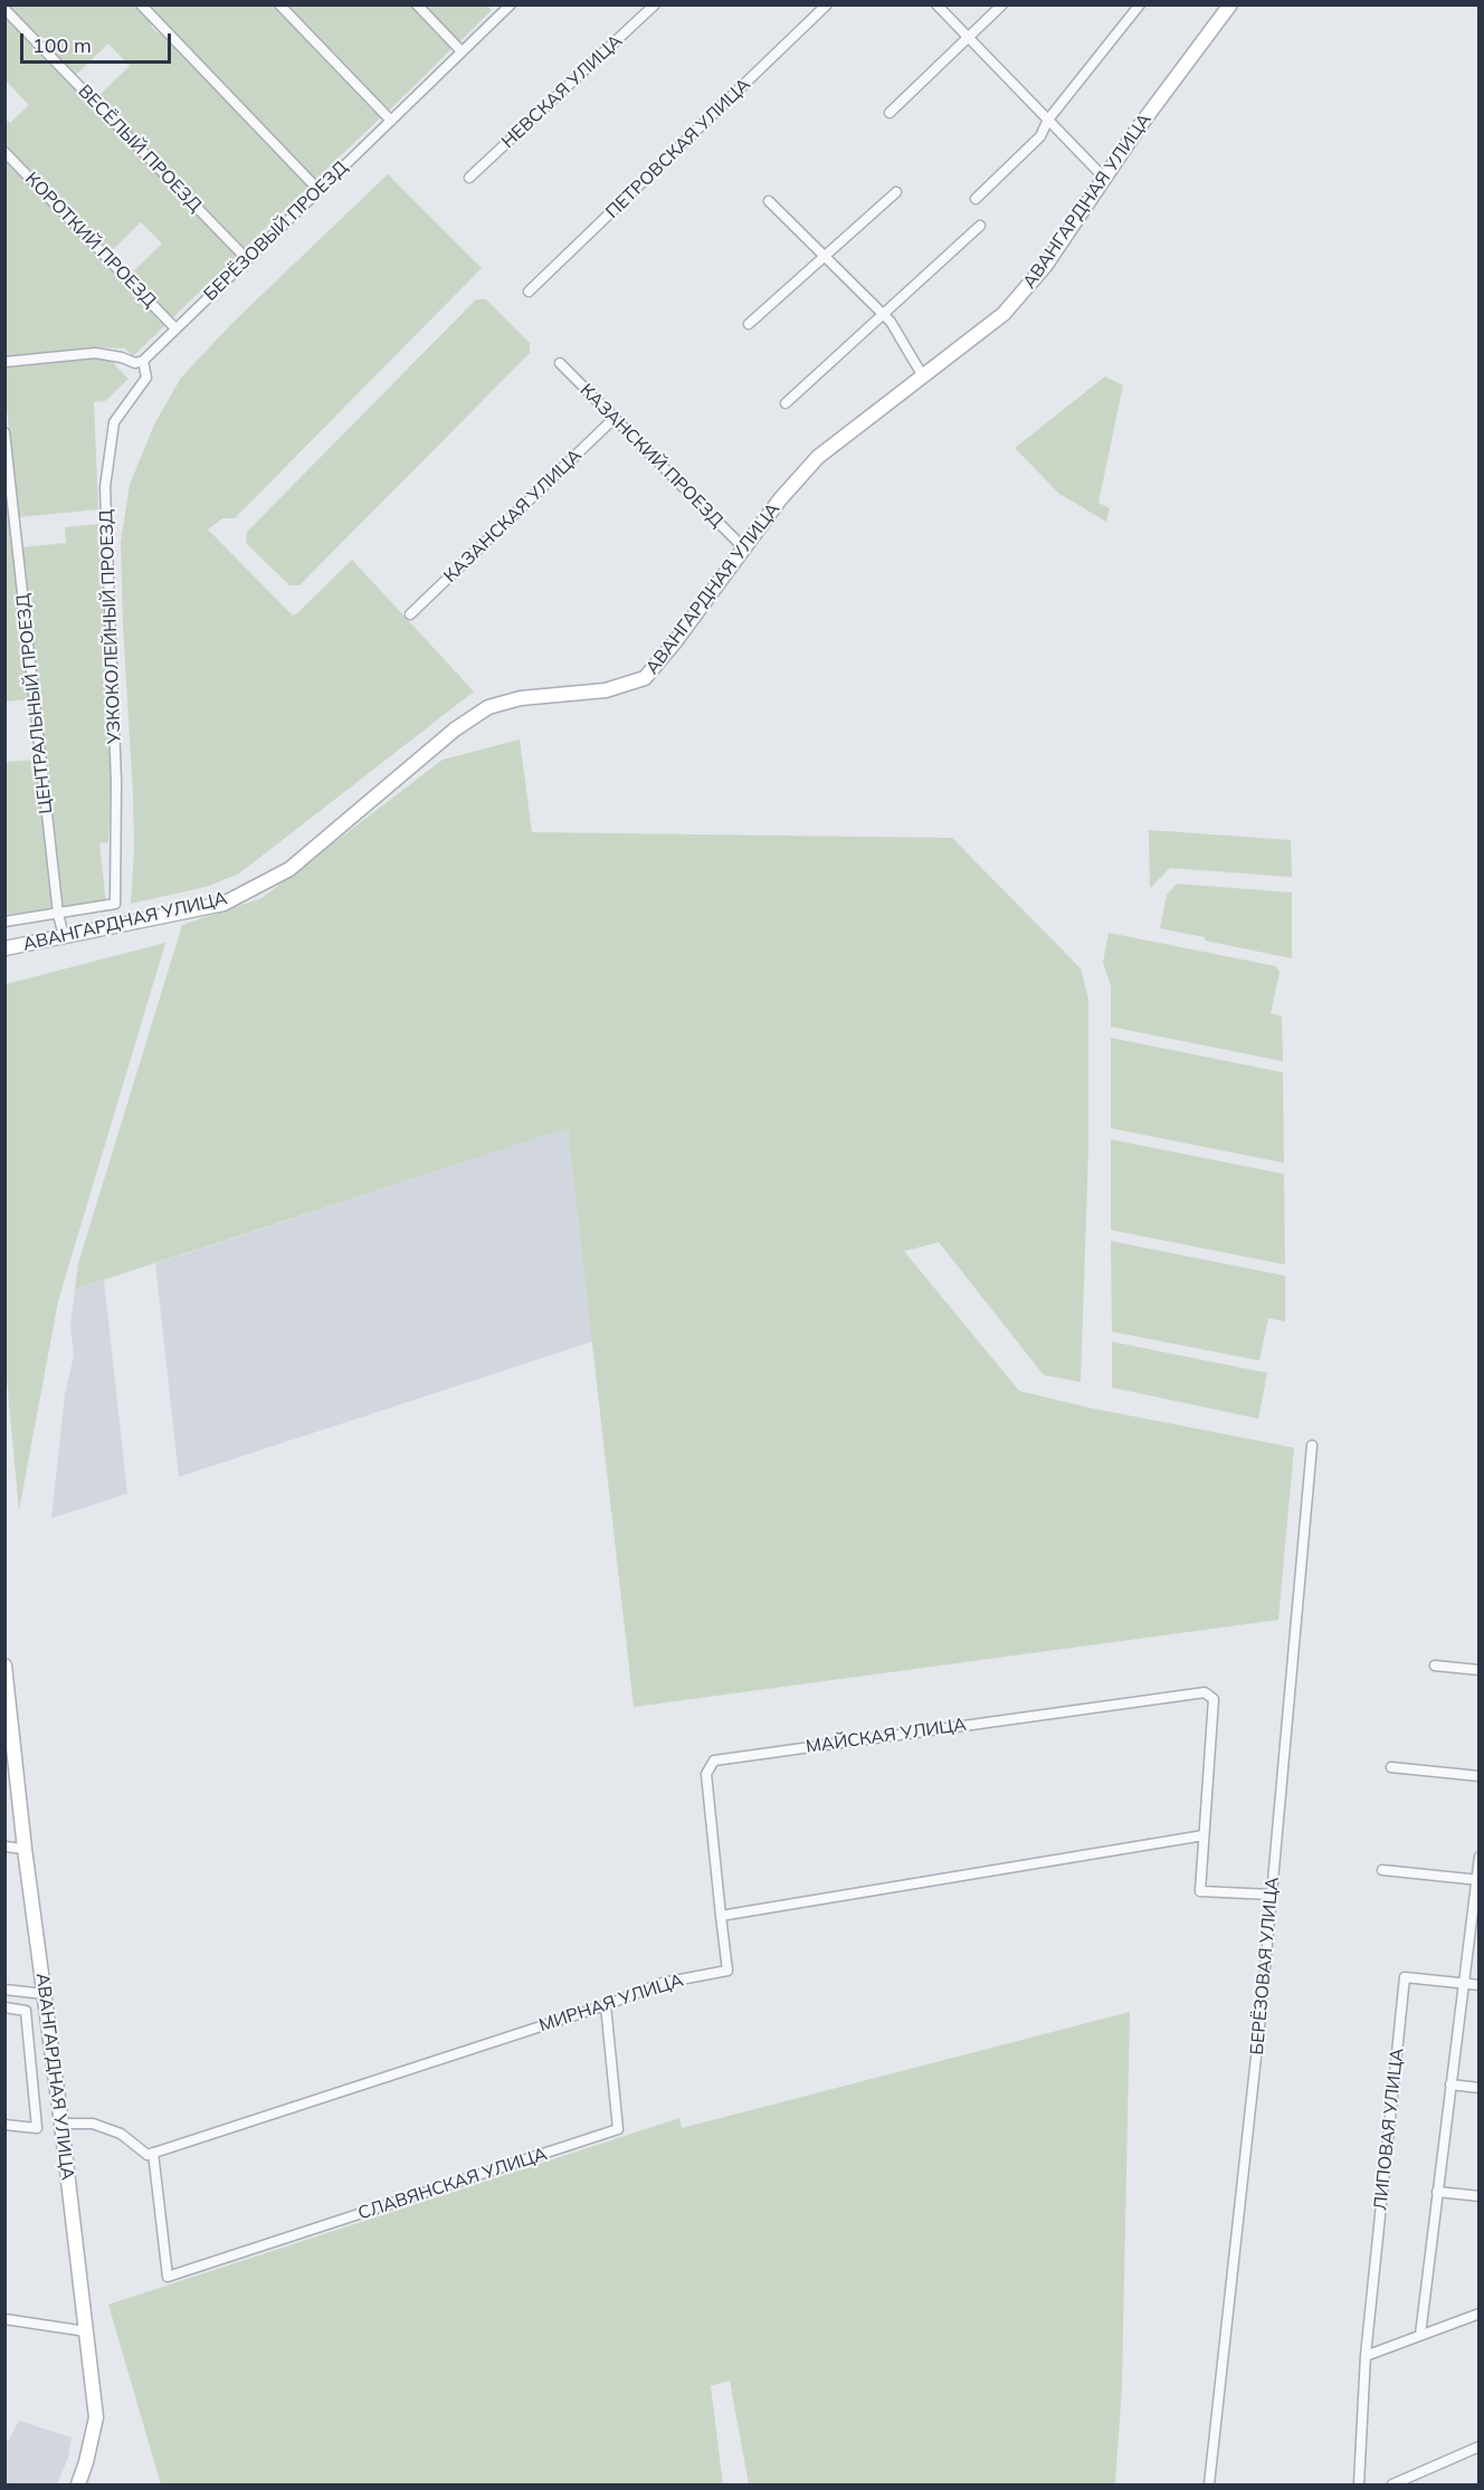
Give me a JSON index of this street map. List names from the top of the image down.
{
  "streets": {
    "main road": ["АВАНГАРДНАЯ УЛИЦА"],
    "street": [
      "НЕВСКАЯ УЛИЦА",
      "ВЕСЁЛЫЙ ПРОЕЗД",
      "ПЕТРОВСКАЯ УЛИЦА",
      "БЕРЁЗОВЫЙ ПРОЕЗД",
      "КОРОТКИЙ ПРОЕЗД",
      "КАЗАНСКИЙ ПРОЕЗД",
      "КАЗАНСКАЯ УЛИЦА",
      "УЗКОКОЛЕЙНЫЙ ПРОЕЗД",
      "ЦЕНТРАЛЬНЫЙ ПРОЕЗД",
      "МАЙСКАЯ УЛИЦА",
      "БЕРЁЗОВАЯ УЛИЦА",
      "МИРНАЯ УЛИЦА",
      "ЛИПОВАЯ УЛИЦА",
      "СЛАВЯНСКАЯ УЛИЦА"
    ]
  },
  "crossings": [
    ["ВЕСЁЛЫЙ ПРОЕЗД", "БЕРЁЗОВЫЙ ПРОЕЗД"],
    ["АВАНГАРДНАЯ УЛИЦА", "КАЗАНСКИЙ ПРОЕЗД"],
    ["АВАНГАРДНАЯ УЛИЦА", "ЦЕНТРАЛЬНЫЙ ПРОЕЗД"],
    ["БЕРЁЗОВЫЙ ПРОЕЗД", "КОРОТКИЙ ПРОЕЗД"],
    ["БЕРЁЗОВЫЙ ПРОЕЗД", "УЗКОКОЛЕЙНЫЙ ПРОЕЗД"],
    ["КАЗАНСКИЙ ПРОЕЗД", "КАЗАНСКАЯ УЛИЦА"],
    ["УЗКОКОЛЕЙНЫЙ ПРОЕЗД", "ЦЕНТРАЛЬНЫЙ ПРОЕЗД"],
    ["МАЙСКАЯ УЛИЦА", "МИРНАЯ УЛИЦА"],
    ["МИРНАЯ УЛИЦА", "СЛАВЯНСКАЯ УЛИЦА"]
  ],
  "scale_bar": "100 m"
}
